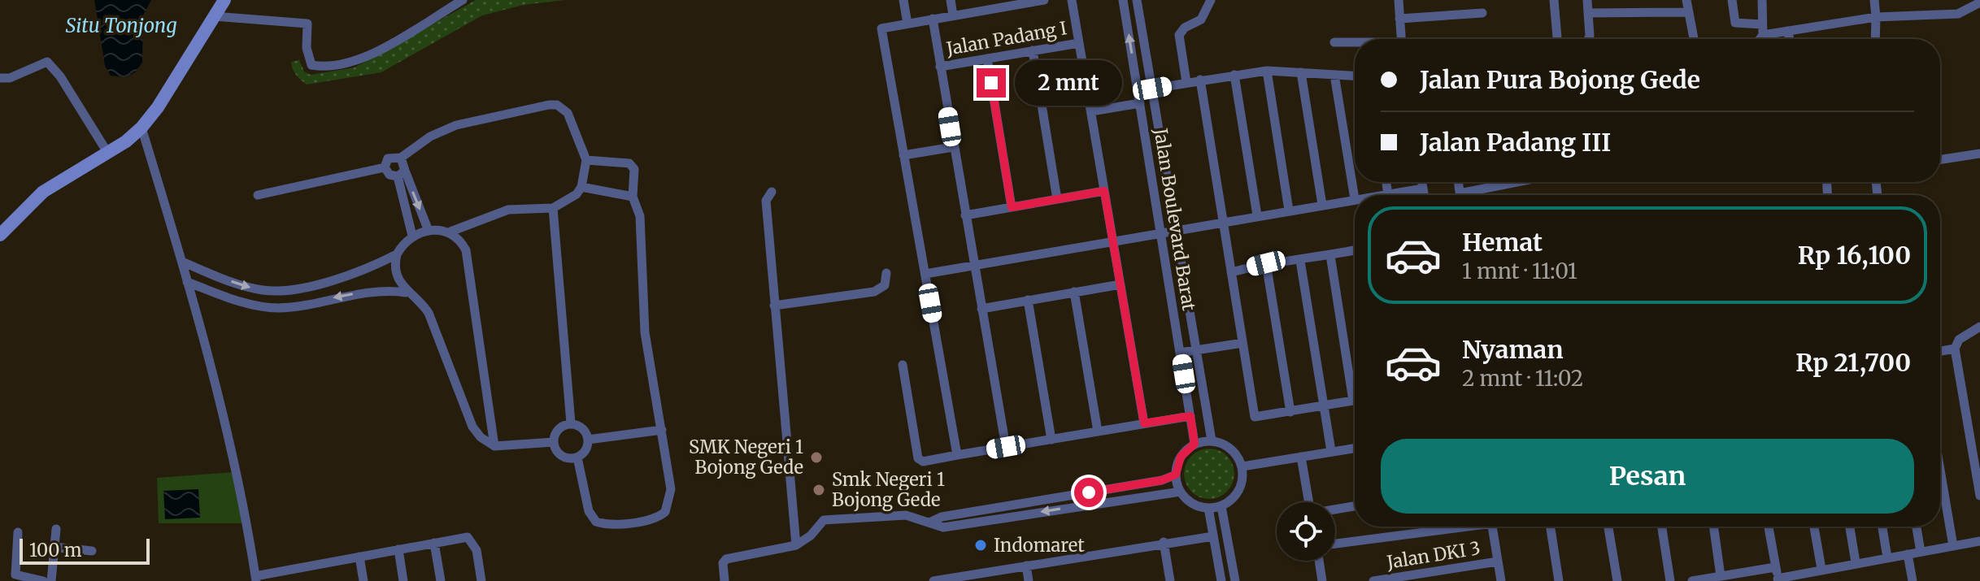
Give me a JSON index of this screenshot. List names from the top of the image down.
{
  "streets": {
    "street": ["Jalan Padang I", "Jalan Boulevard Barat", "Jalan DKI 3"]
  },
  "water": ["Situ Tonjong"],
  "places": ["SMK Negeri 1 Bojong Gede", "Smk Negeri 1 Bojong Gede", "Indomaret"],
  "scale_bar": "100 m",
  "page": {
    "banner": ["Jalan Pura Bojong Gede", "Jalan Padang III"],
    "bubble": "2 mnt",
    "list": [
      {
        "name": "Hemat",
        "note": "1 mnt · 11:01",
        "value": "Rp 16,100"
      },
      {
        "name": "Nyaman",
        "note": "2 mnt · 11:02",
        "value": "Rp 21,700"
      }
    ],
    "buttons": "Pesan",
    "scale": "100 m"
  }
}
